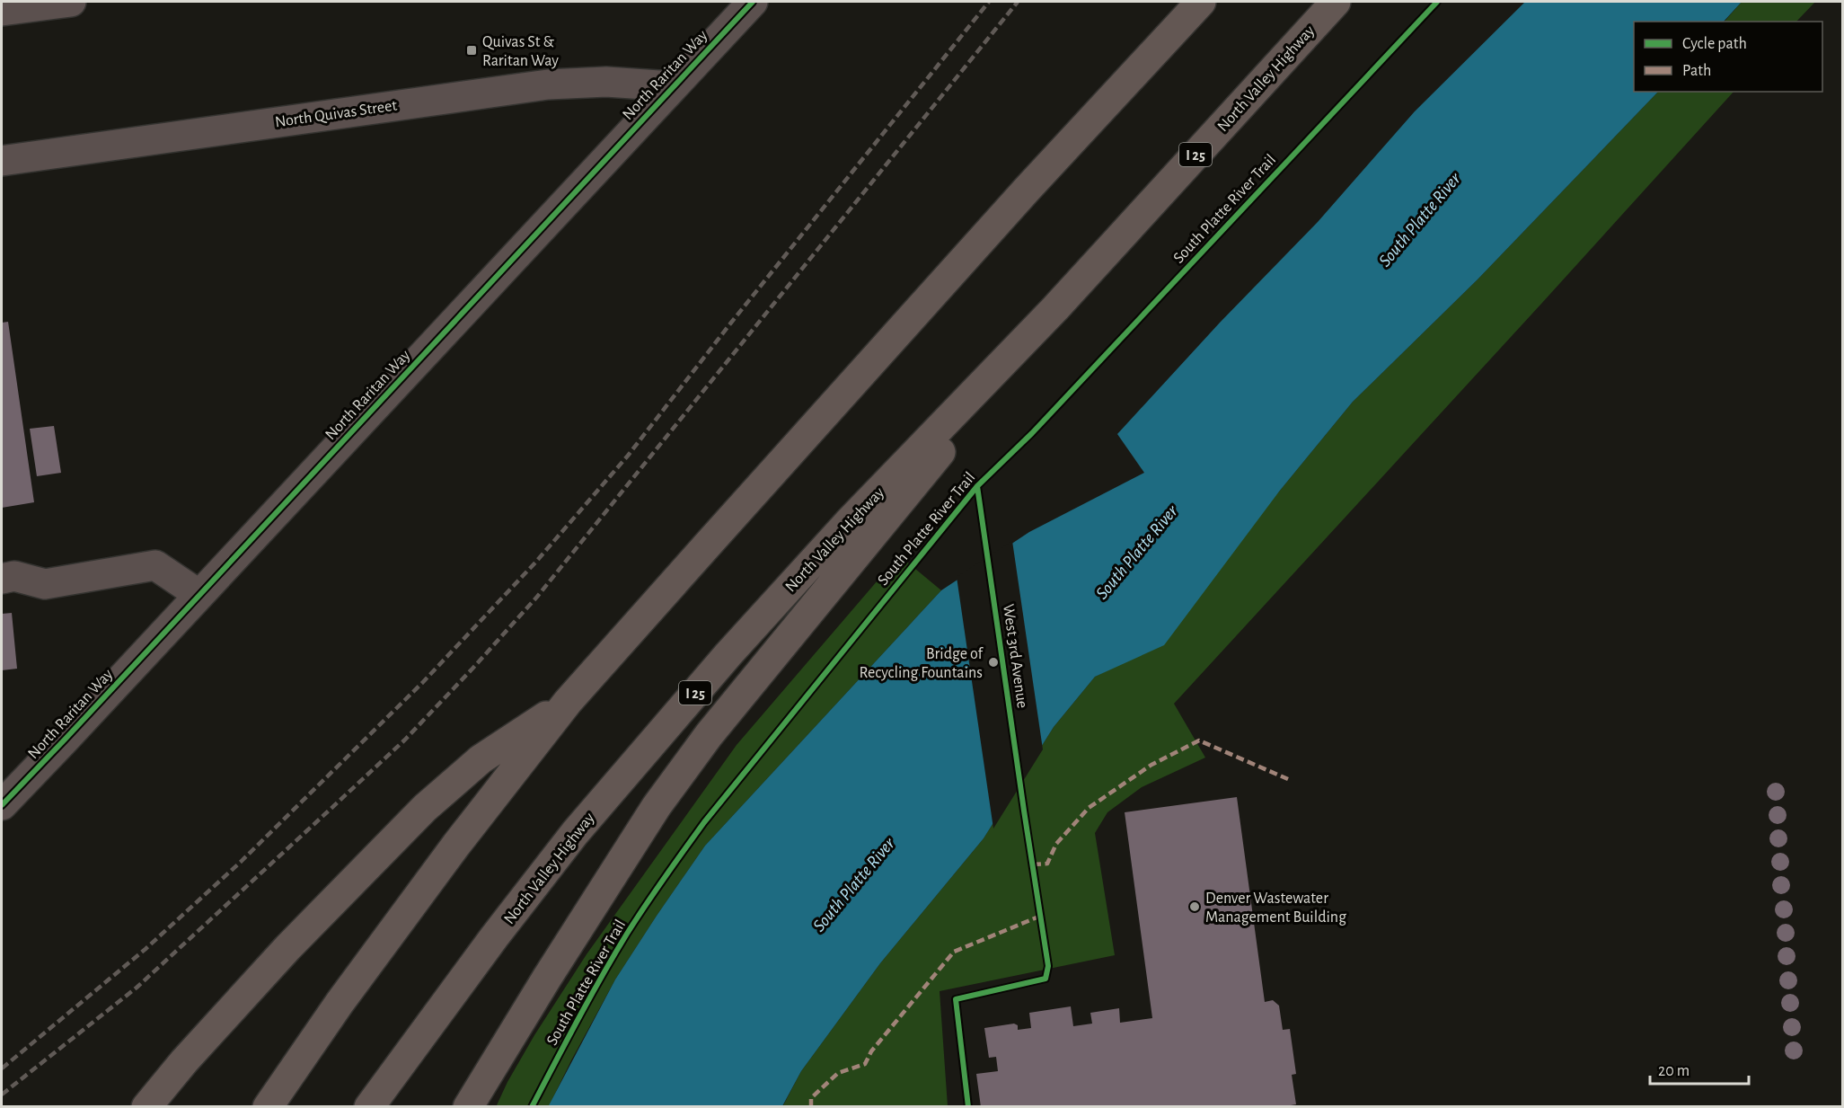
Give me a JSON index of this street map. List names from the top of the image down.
{
  "streets": {
    "highway": ["North Valley Highway", "I 25"],
    "street": ["North Raritan Way", "North Quivas Street"],
    "cycle path": ["South Platte River Trail"]
  },
  "crossings": [
    ["North Raritan Way", "North Quivas Street"]
  ],
  "water": ["South Platte River"],
  "places": {
    "transit": ["Quivas St & Raritan Way"],
    "other": ["Bridge of Recycling Fountains", "Denver Wastewater Management Building"]
  },
  "legend": ["Cycle path", "Path"],
  "scale_bar": "20 m"
}
